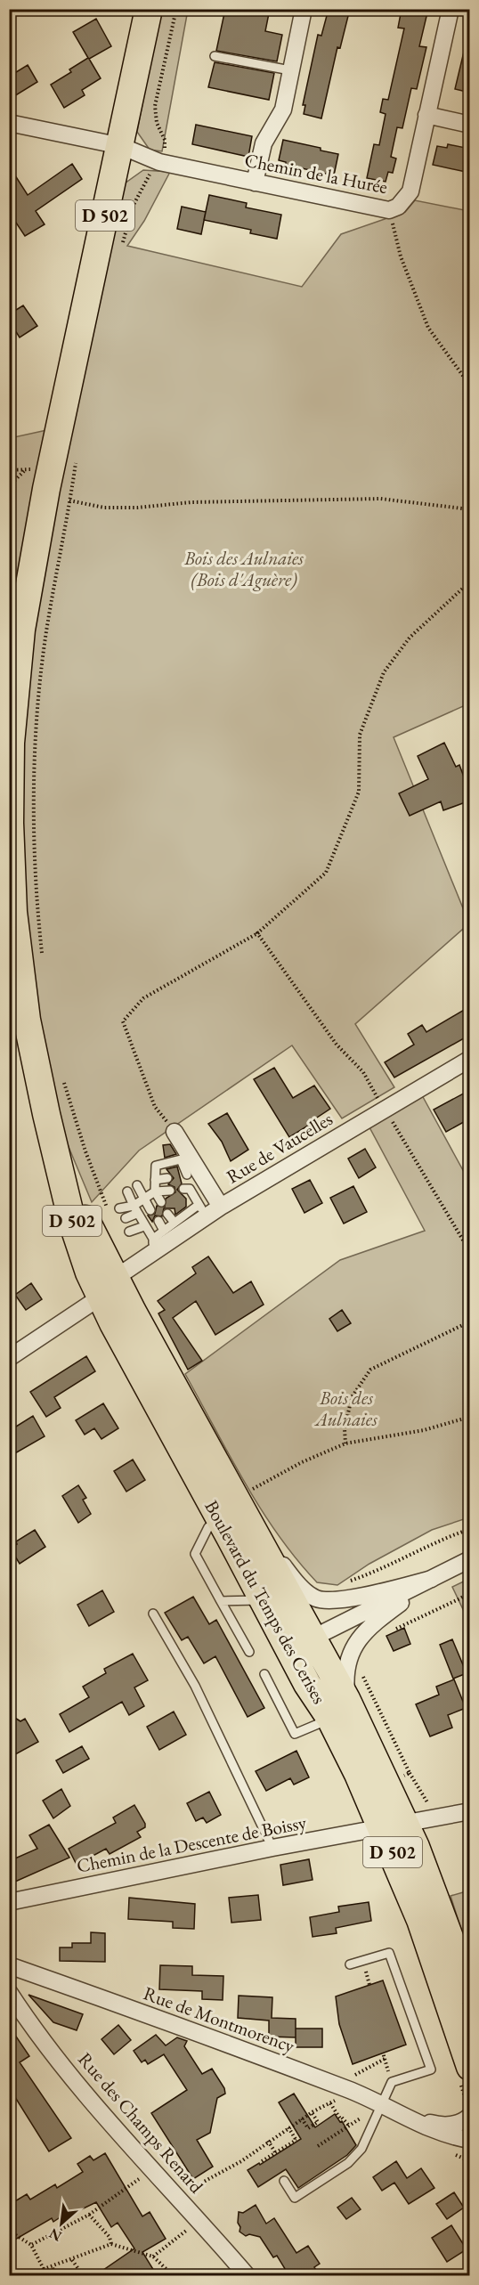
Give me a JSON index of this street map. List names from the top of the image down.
{
  "streets": {
    "main road": ["D 502", "Boulevard du Temps des Cerises"],
    "street": [
      "Chemin de la Hurée",
      "Rue de Vaucelles",
      "Chemin de la Descente de Boissy",
      "Rue de Montmorency",
      "Rue des Champs Renard"
    ]
  },
  "crossings": [
    ["Chemin de la Hurée", "D 502"],
    ["Chemin de la Hurée", "Boulevard du Temps des Cerises"],
    ["D 502", "Boulevard du Temps des Cerises"],
    ["Rue de Vaucelles", "Boulevard du Temps des Cerises"],
    ["Boulevard du Temps des Cerises", "Chemin de la Descente de Boissy"]
  ],
  "parks": ["Bois des Aulnaies (Bois d'Aguère)", "Bois des Aulnaies"],
  "north": "bottom left"
}
